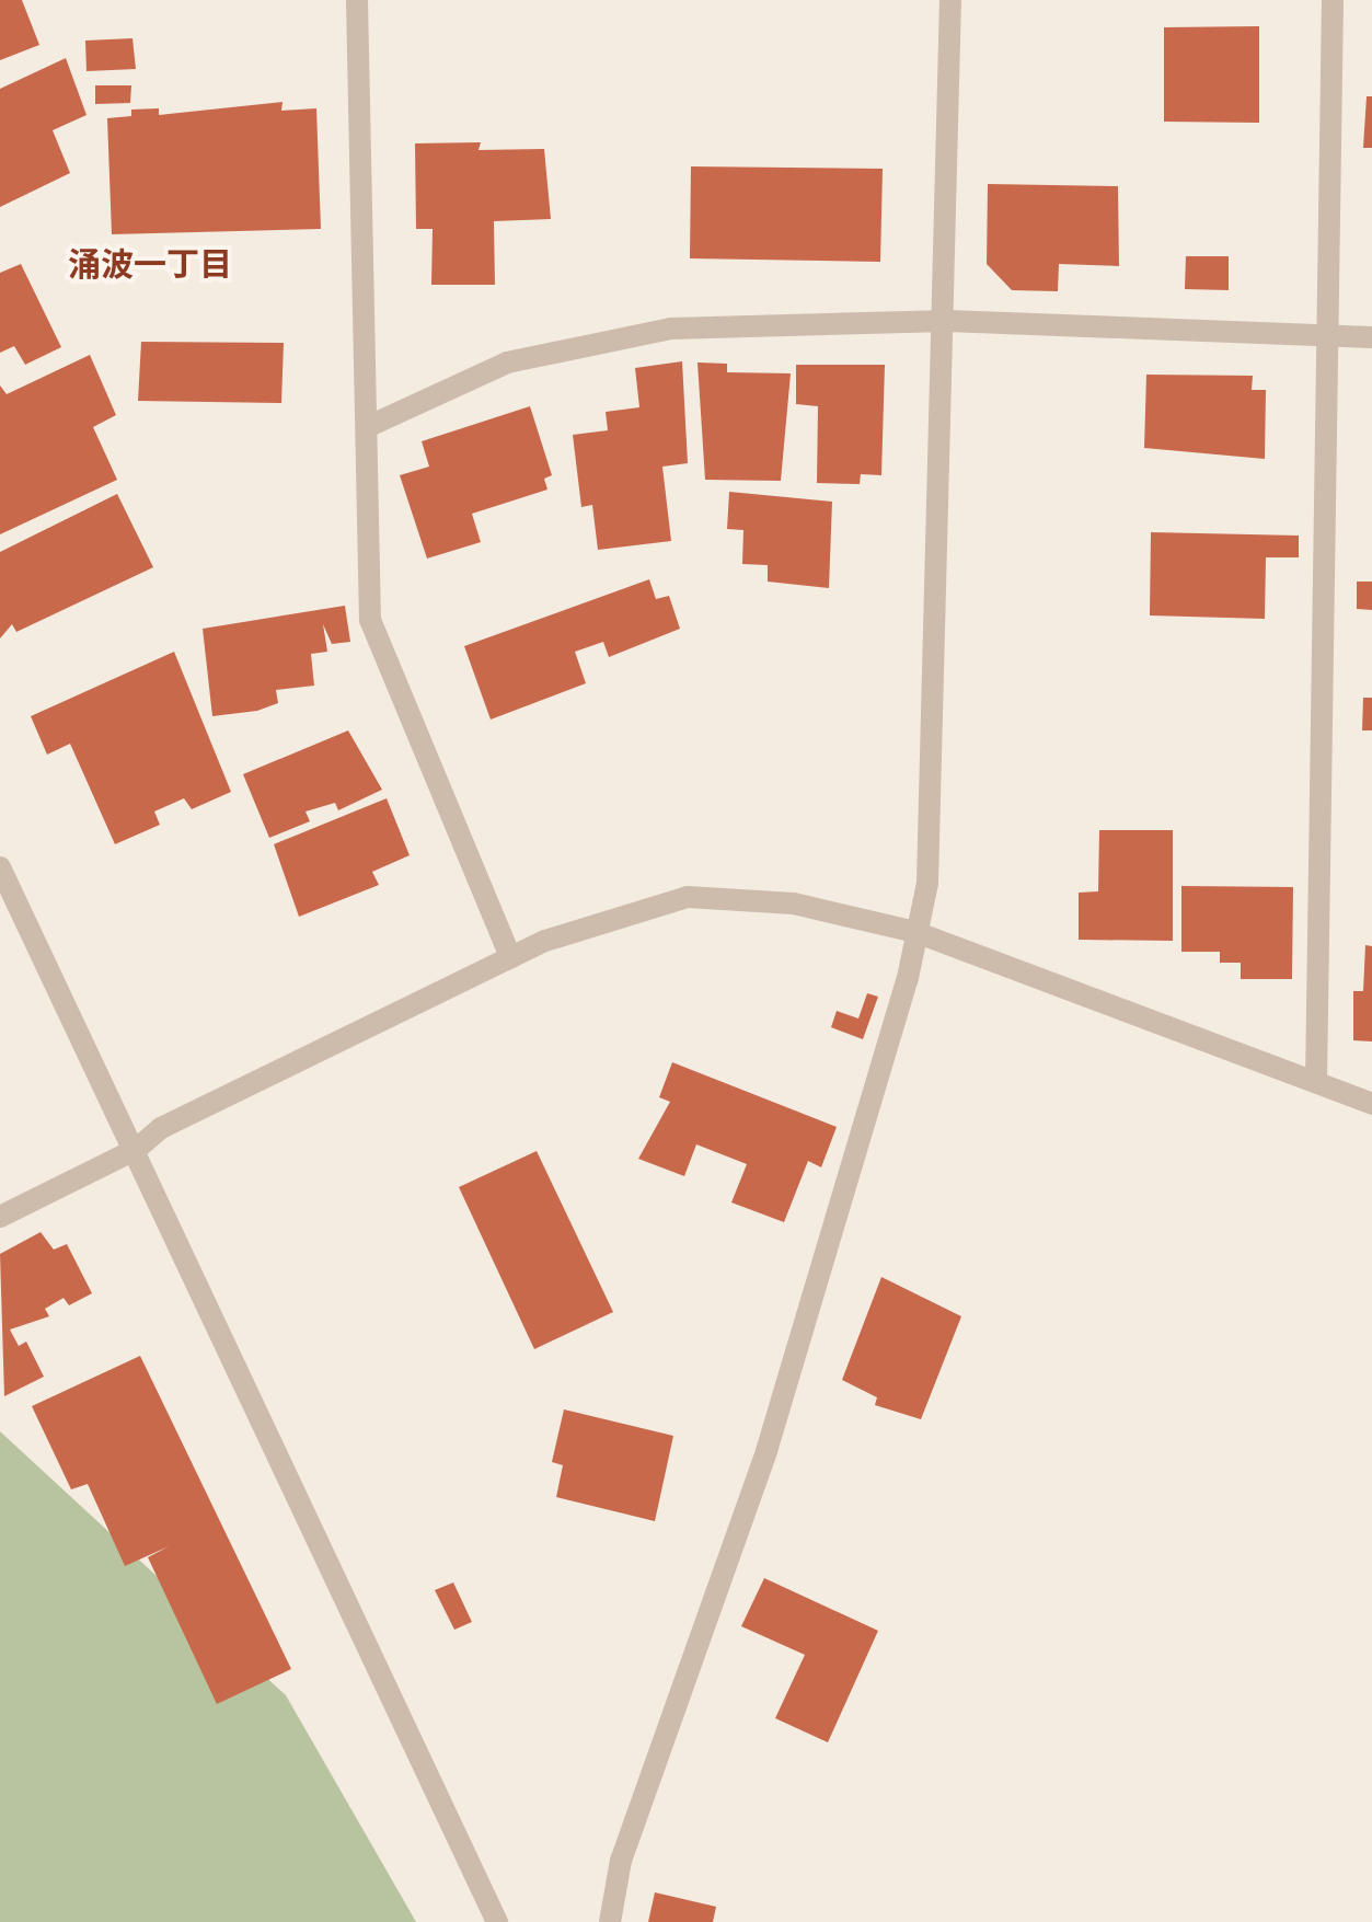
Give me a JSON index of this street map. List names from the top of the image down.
{
  "districts": ["涌波一丁目"]
}
